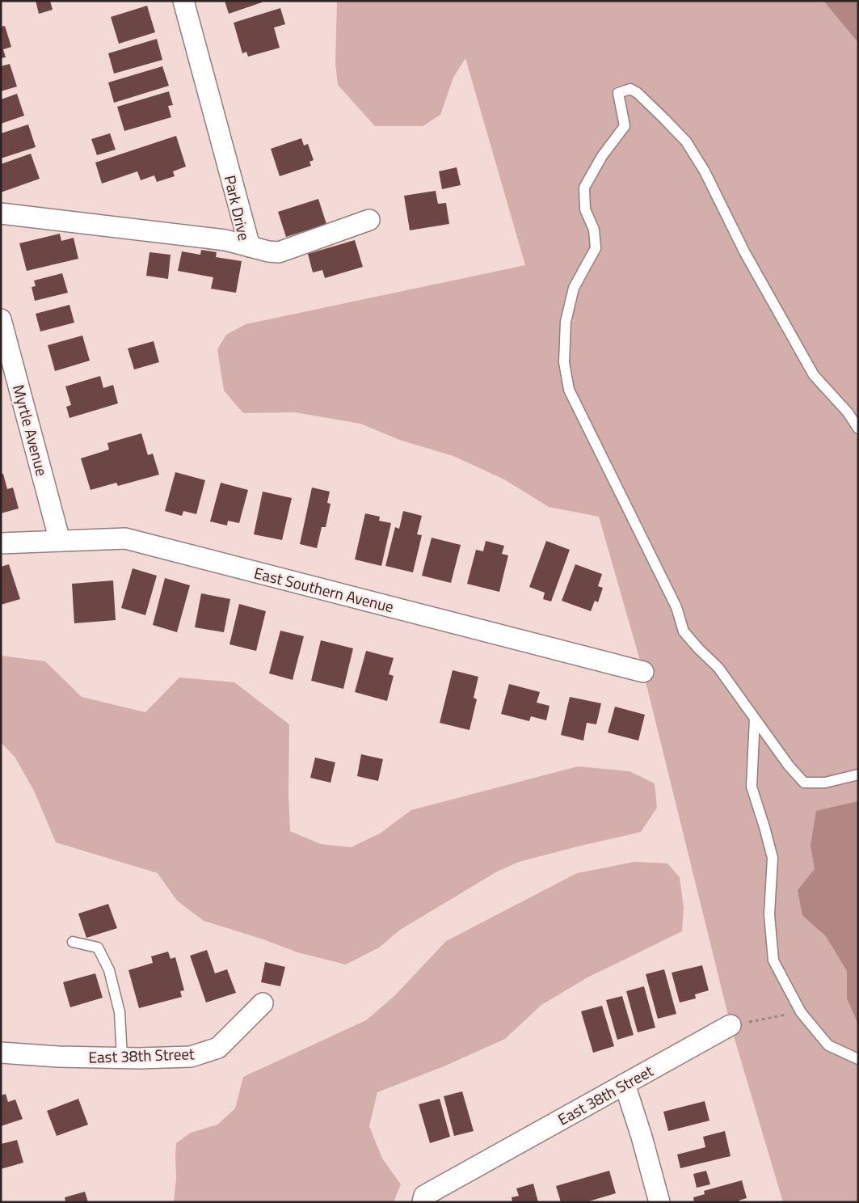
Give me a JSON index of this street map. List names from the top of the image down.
{
  "streets": {
    "street": [
      "Park Drive",
      "Myrtle Avenue",
      "East Southern Avenue",
      "East 38th Street"
    ]
  },
  "crossings": [
    ["Myrtle Avenue", "East Southern Avenue"]
  ]
}
